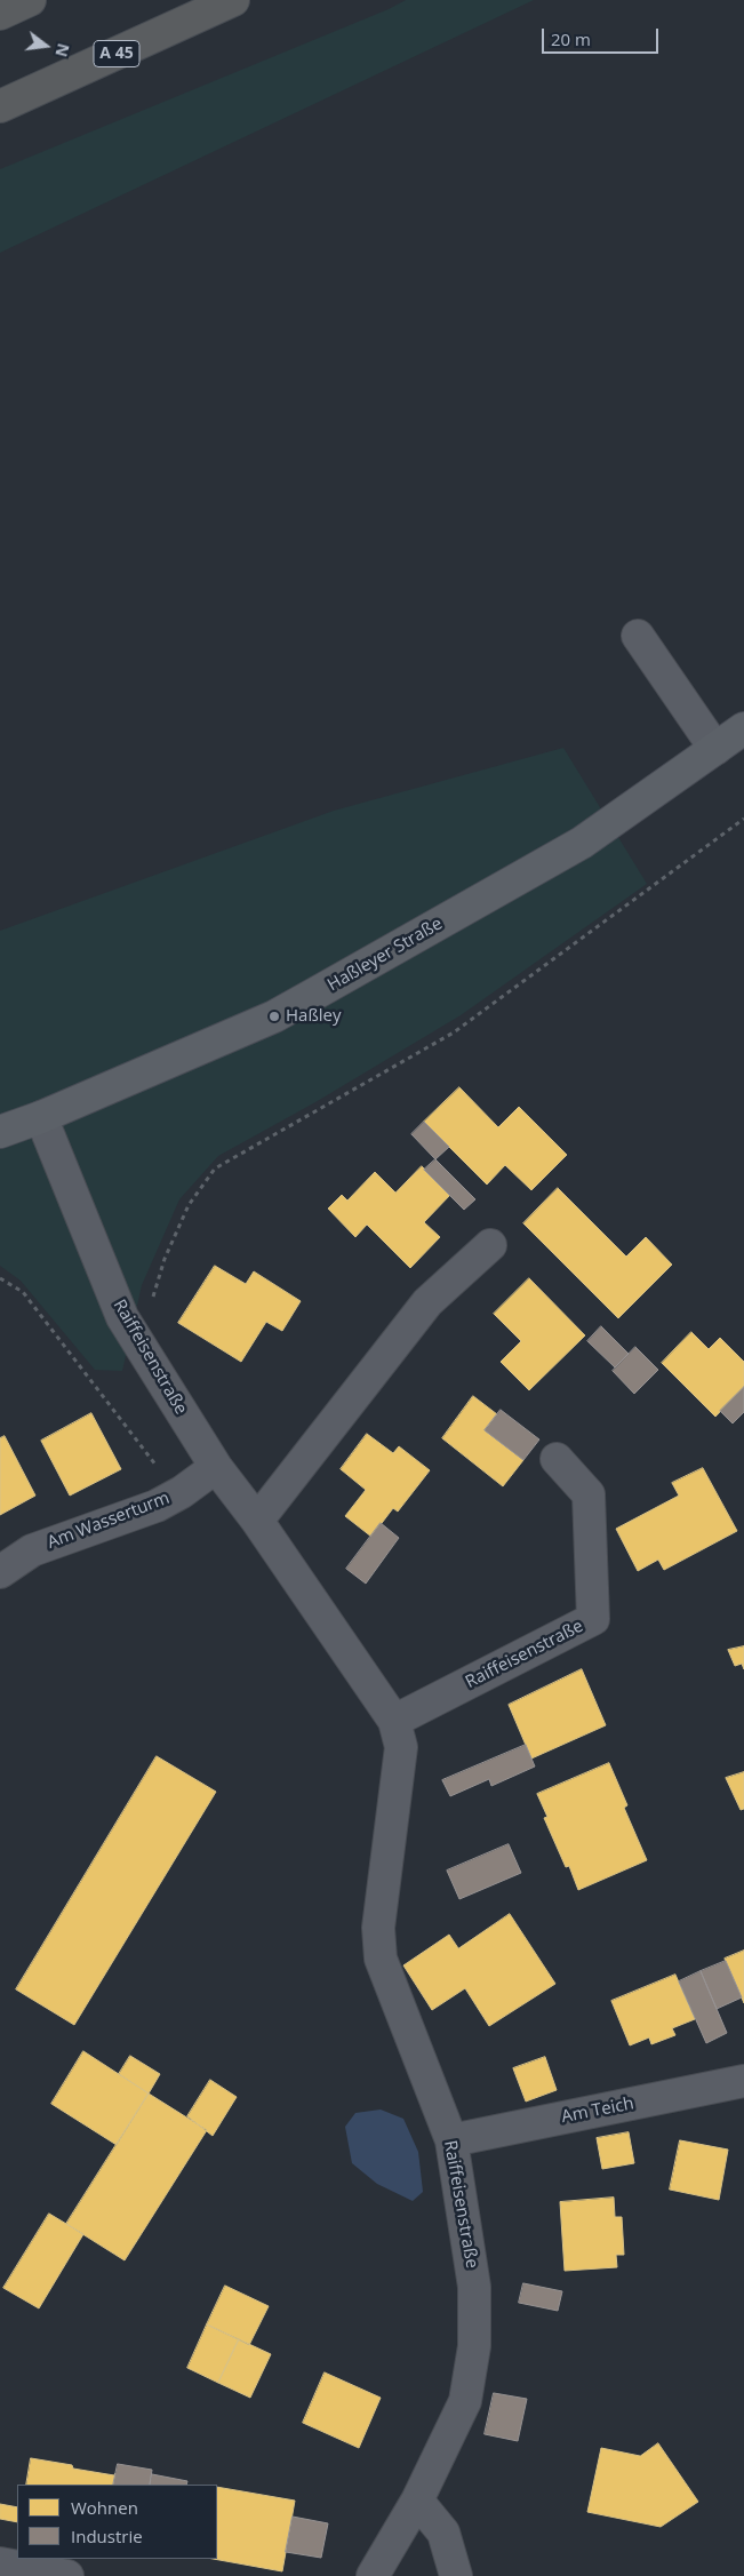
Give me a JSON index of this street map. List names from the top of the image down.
{
  "streets": {
    "highway": ["A 45"],
    "main road": ["Haßleyer Straße"],
    "street": ["Raiffeisenstraße", "Am Wasserturm", "Am Teich"]
  },
  "crossings": [
    ["Haßleyer Straße", "Raiffeisenstraße"],
    ["Raiffeisenstraße", "Am Wasserturm"],
    ["Raiffeisenstraße", "Am Teich"]
  ],
  "places": ["Haßley"],
  "legend": ["Wohnen", "Industrie"],
  "scale_bar": "20 m",
  "north": "right"
}
